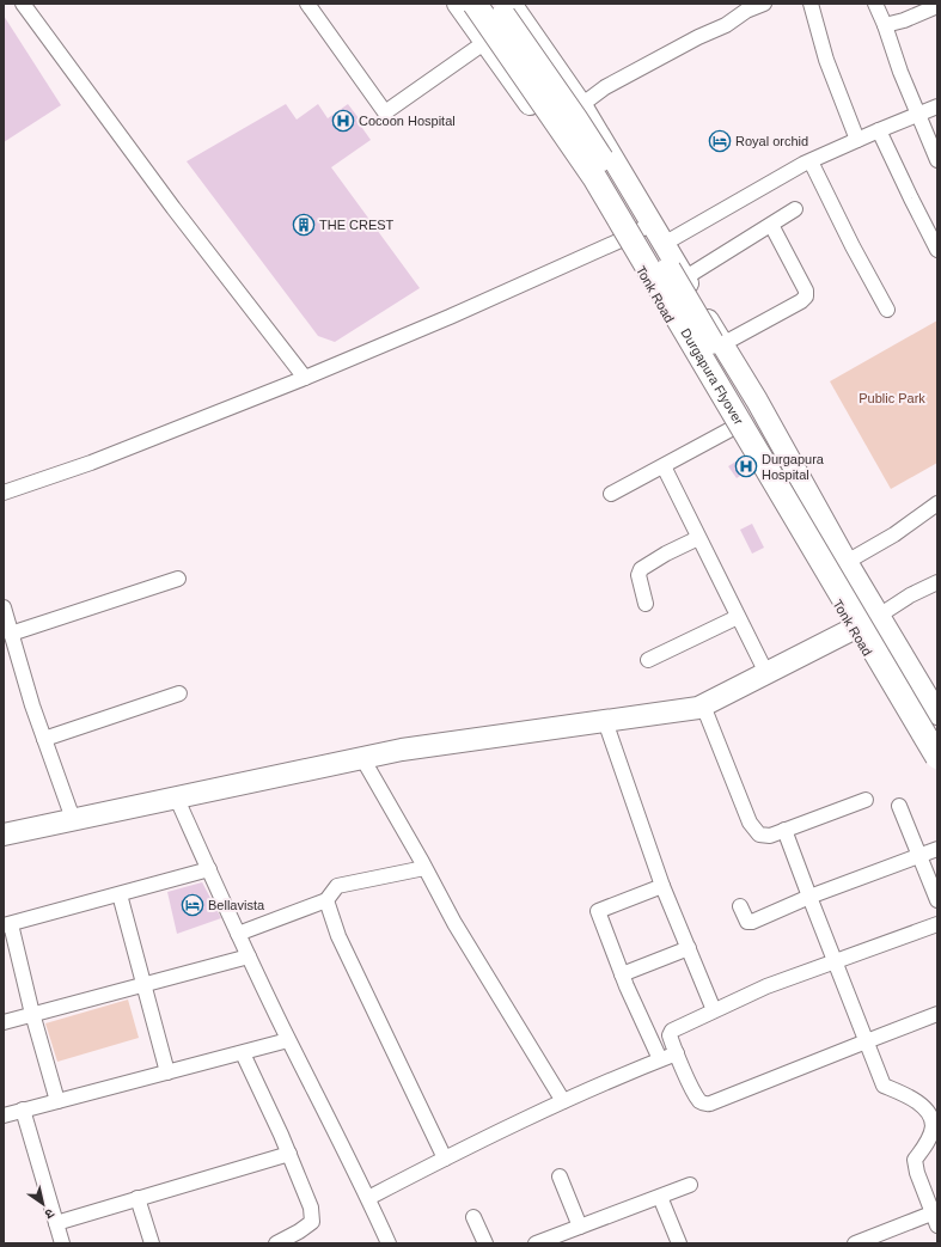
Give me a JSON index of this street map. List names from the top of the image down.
{
  "streets": {
    "main road": ["Durgapura Flyover"],
    "street": ["Tonk Road"]
  },
  "parks": ["Public Park"],
  "places": {
    "hospital": ["Cocoon Hospital", "Durgapura Hospital"],
    "hotel": ["Royal orchid", "Bellavista"],
    "building": ["THE CREST"]
  },
  "north": "bottom right"
}
